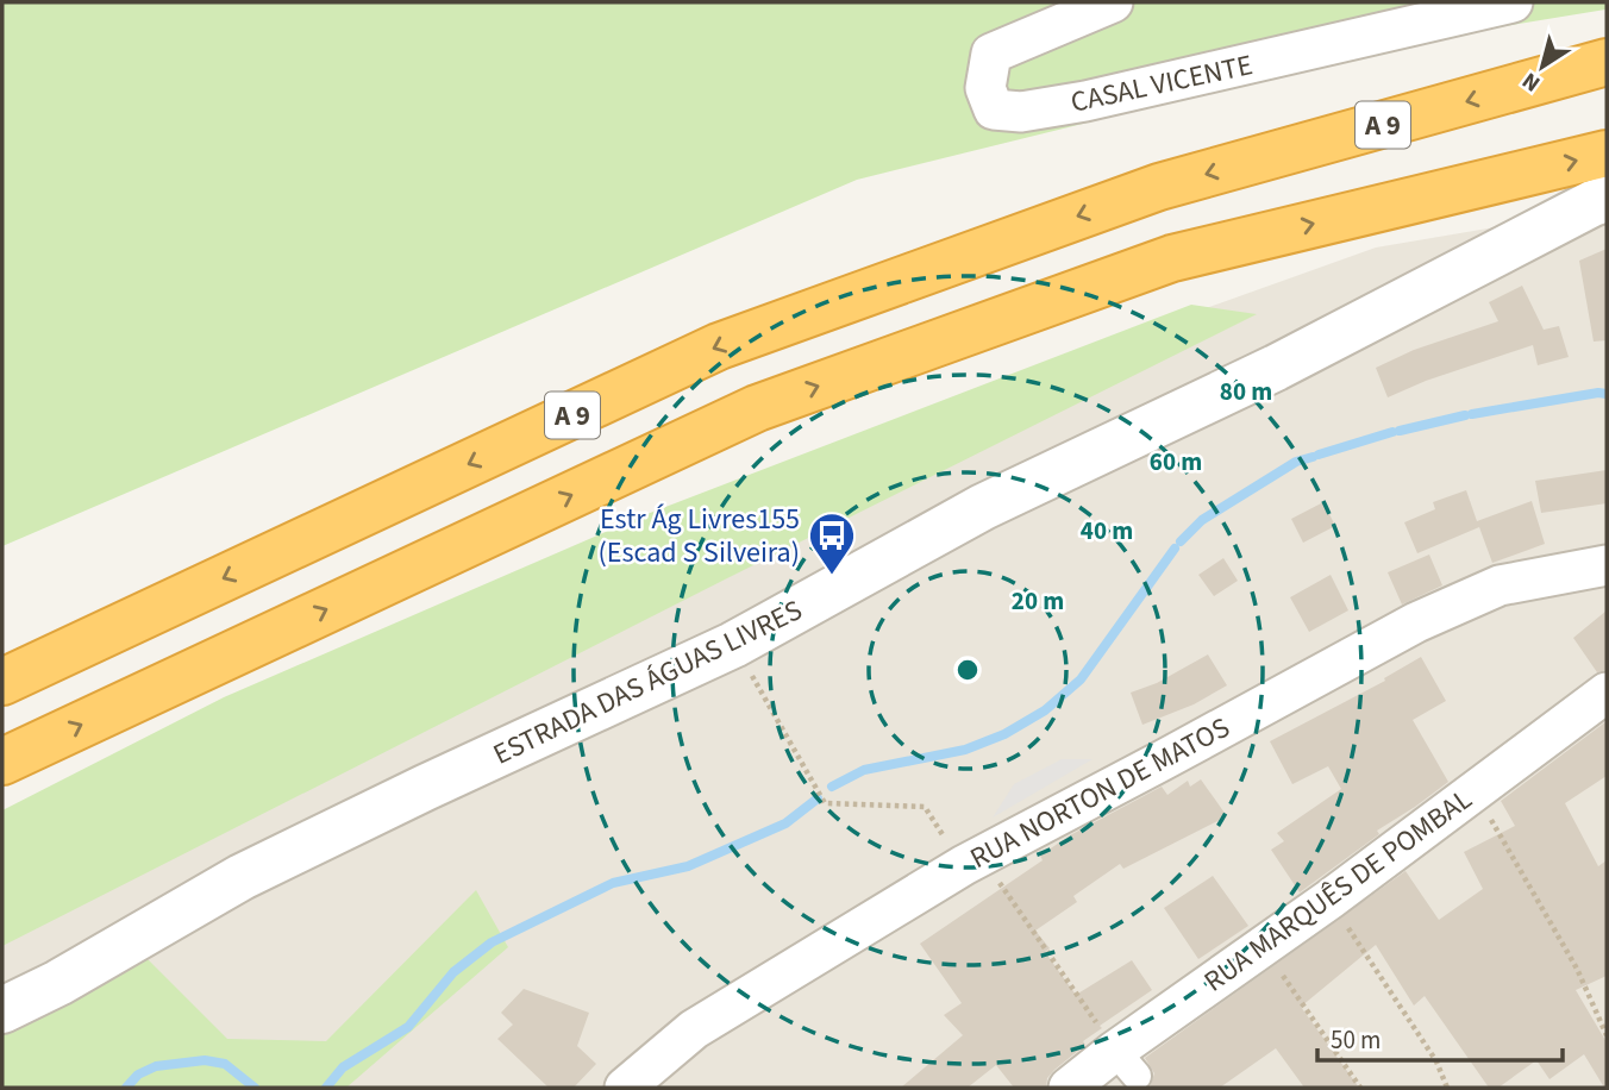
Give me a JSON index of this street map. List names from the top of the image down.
{
  "streets": {
    "highway": ["A 9"],
    "street": [
      "CASAL VICENTE",
      "ESTRADA DAS ÁGUAS LIVRES",
      "RUA NORTON DE MATOS",
      "RUA MARQUÊS DE POMBAL"
    ]
  },
  "places": {
    "bus stop": ["Estr Ág Livres155 (Escad S Silveira)"]
  },
  "scale_bar": "50 m",
  "north": "bottom left",
  "rings": [
    "80 m",
    "60 m",
    "40 m",
    "20 m"
  ]
}
